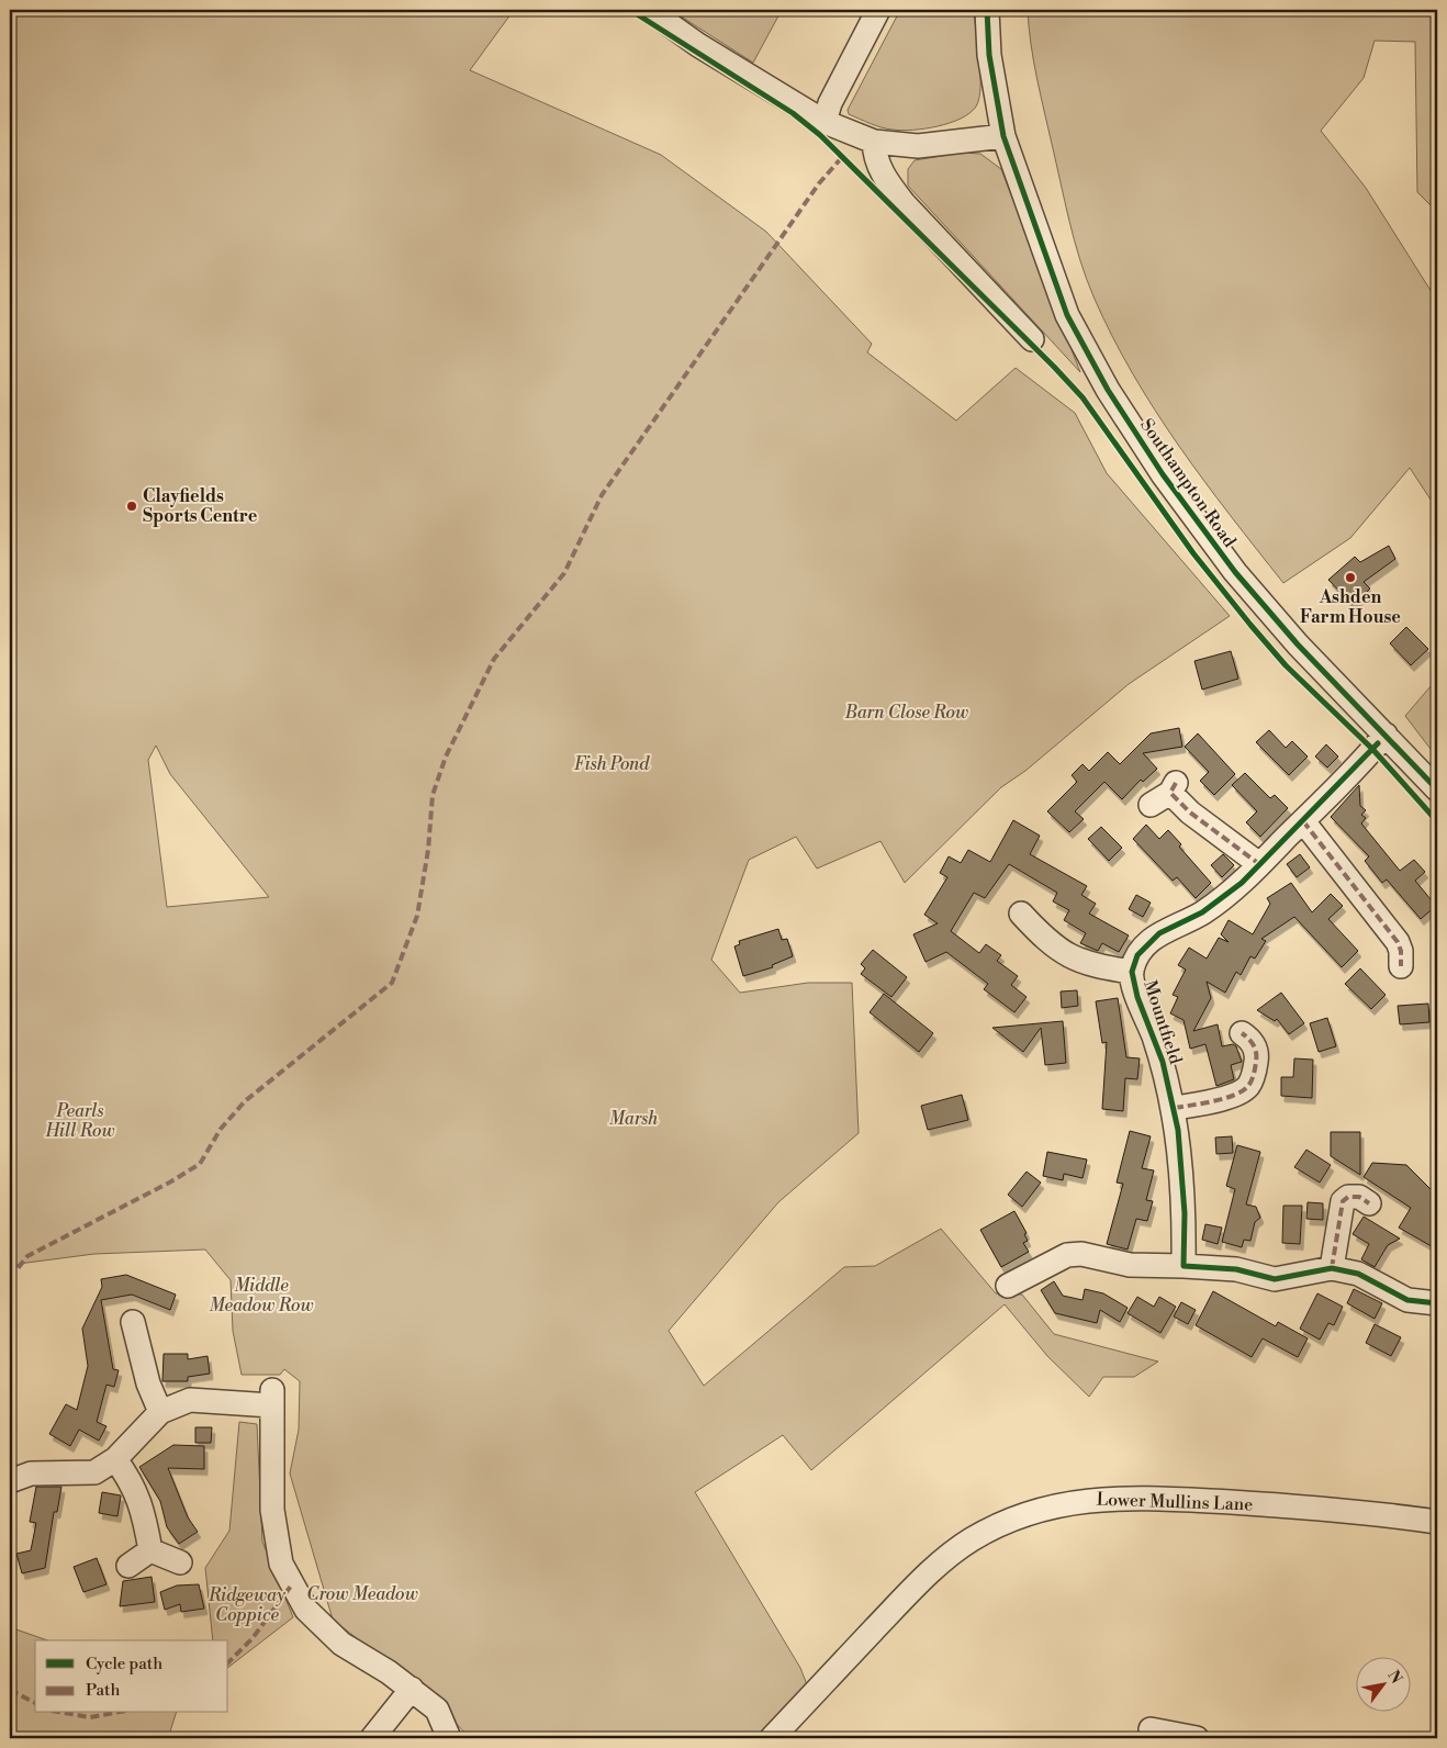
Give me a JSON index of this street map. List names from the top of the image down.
{
  "streets": {
    "street": ["Southampton Road", "Mountfield", "Lower Mullins Lane"]
  },
  "crossings": [
    ["Southampton Road", "Mountfield"]
  ],
  "parks": [
    "Barn Close Row",
    "Fish Pond",
    "Pearls Hill Row",
    "Marsh",
    "Middle Meadow Row",
    "Crow Meadow",
    "Ridgeway Coppice"
  ],
  "places": ["Clayfields Sports Centre", "Ashden Farm House"],
  "legend": ["Cycle path", "Path"],
  "north": "top right"
}
